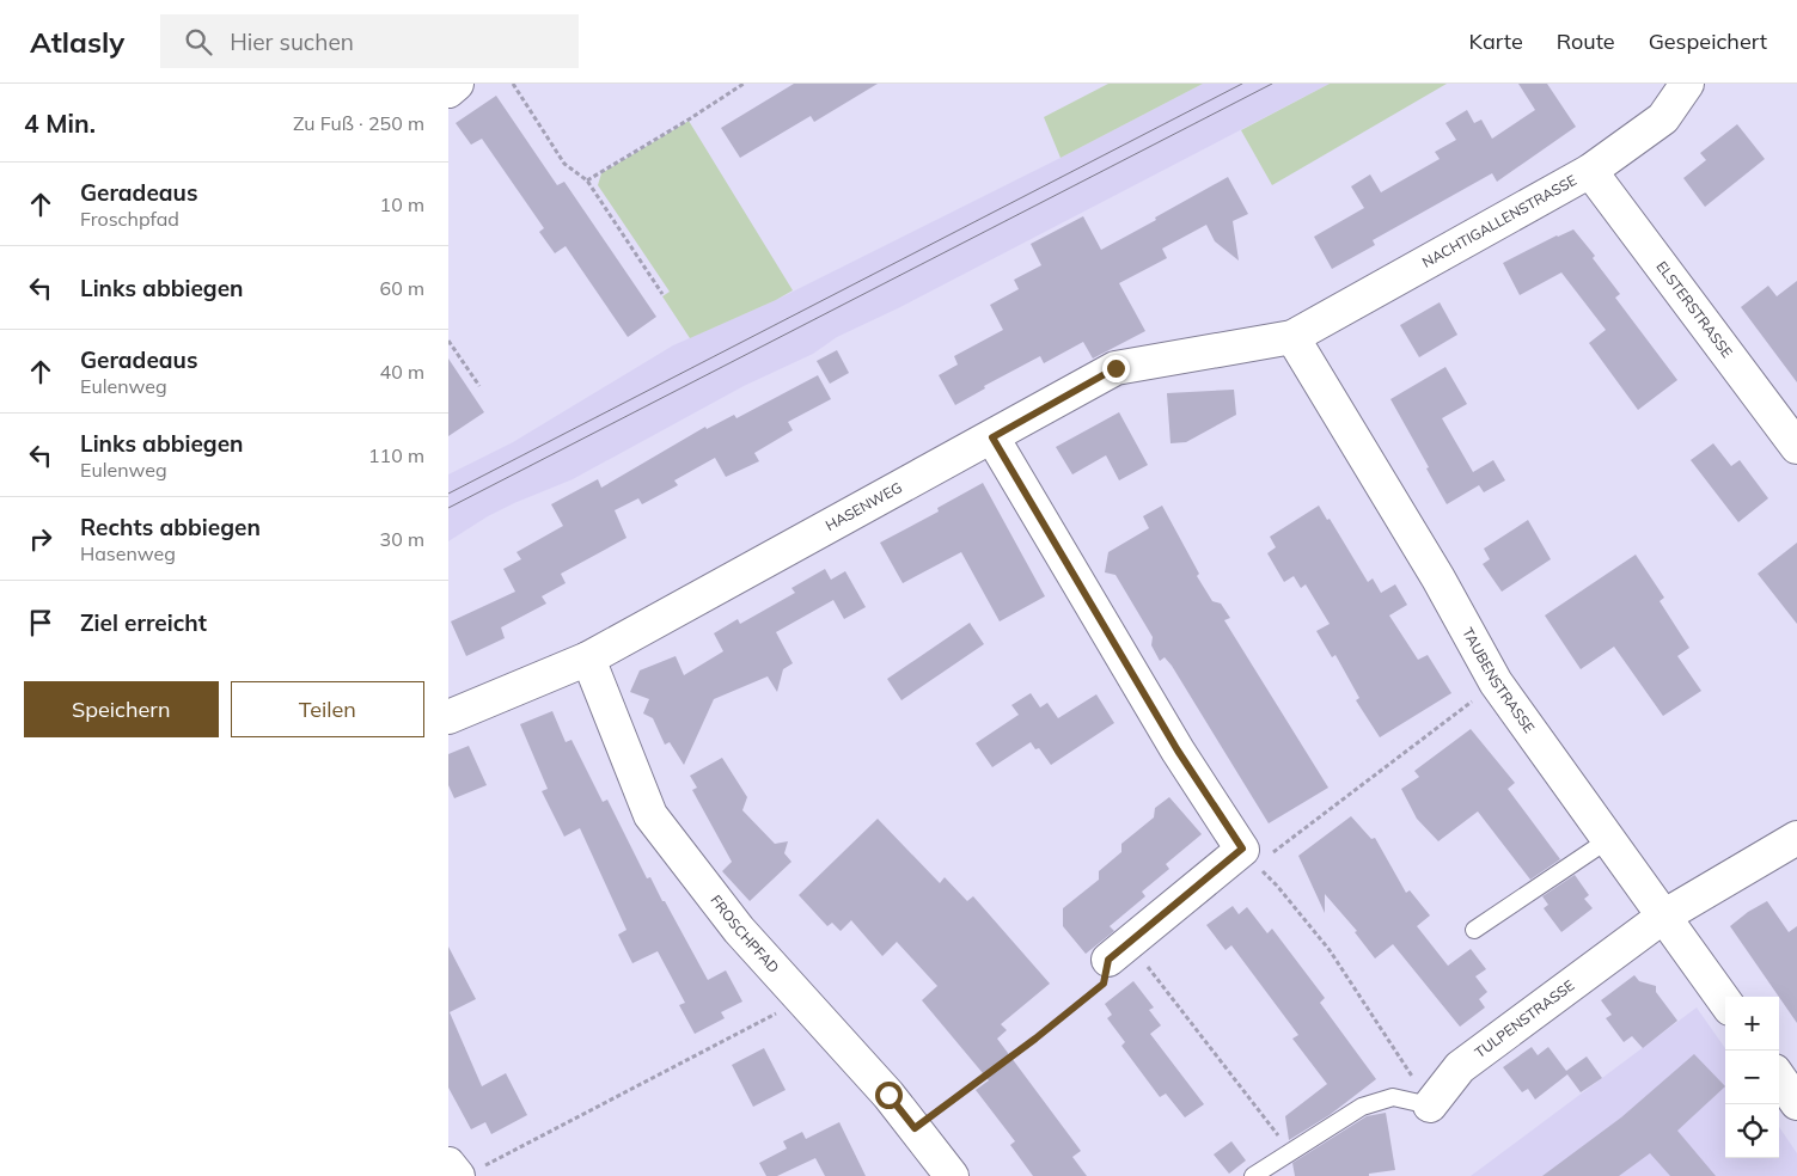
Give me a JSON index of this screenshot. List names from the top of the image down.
{
  "streets": {
    "street": [
      "NACHTIGALLENSTRASSE",
      "ELSTERSTRASSE",
      "HASENWEG",
      "TAUBENSTRASSE",
      "FROSCHPFAD",
      "TULPENSTRASSE"
    ]
  },
  "crossings": [
    ["NACHTIGALLENSTRASSE", "ELSTERSTRASSE"],
    ["NACHTIGALLENSTRASSE", "HASENWEG"],
    ["NACHTIGALLENSTRASSE", "TAUBENSTRASSE"],
    ["HASENWEG", "TAUBENSTRASSE"],
    ["HASENWEG", "FROSCHPFAD"],
    ["TAUBENSTRASSE", "TULPENSTRASSE"]
  ],
  "page": {
    "header": "Atlasly",
    "search": "Hier suchen",
    "nav": ["Karte", "Route", "Gespeichert"],
    "heading": ["4 Min.", "Zu Fuß · 250 m"],
    "list": [
      ["Geradeaus", "Froschpfad", "10 m"],
      ["Links abbiegen", "60 m"],
      ["Geradeaus", "Eulenweg", "40 m"],
      ["Links abbiegen", "Eulenweg", "110 m"],
      ["Rechts abbiegen", "Hasenweg", "30 m"],
      "Ziel erreicht"
    ],
    "buttons": ["Speichern", "Teilen"],
    "map_buttons": ["+", "−"]
  }
}
